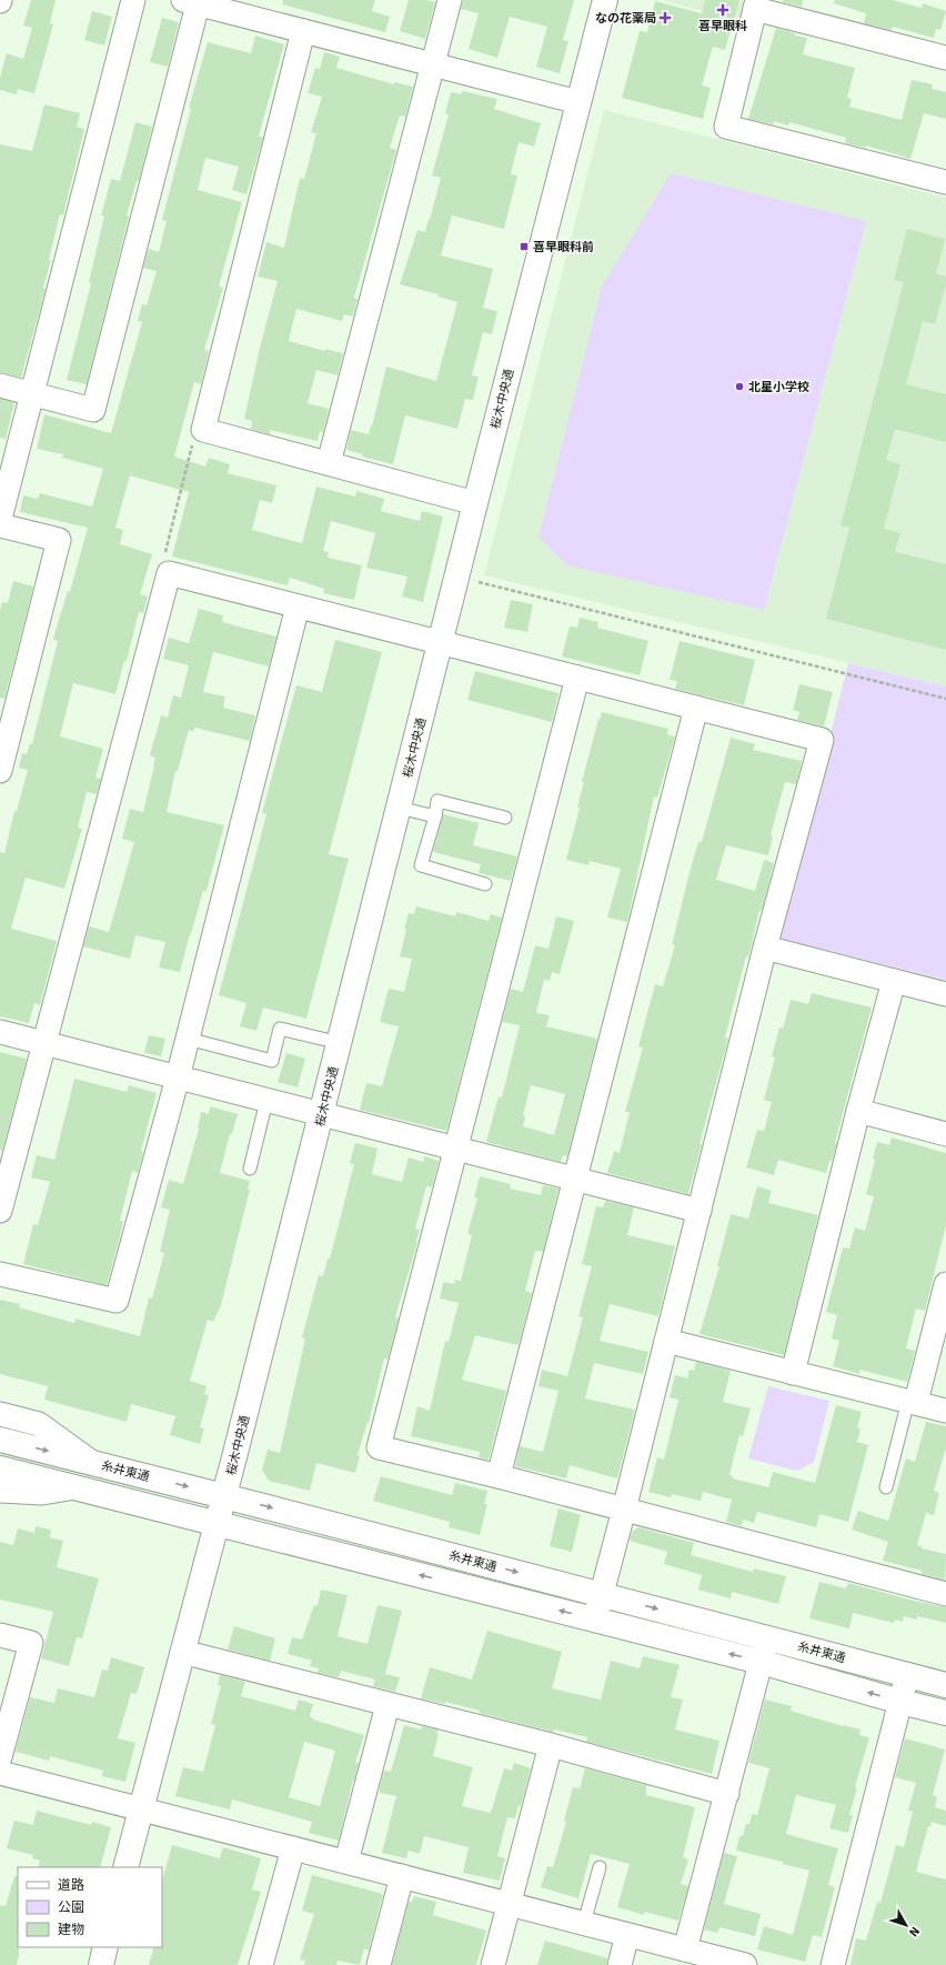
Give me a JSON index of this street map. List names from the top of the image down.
{
  "streets": {
    "street": ["桜木中央通", "糸井東通"]
  },
  "crossings": [
    ["桜木中央通", "糸井東通"]
  ],
  "places": {
    "health": ["喜早眼科", "なの花薬局"],
    "transit": ["喜早眼科前"],
    "other": ["北星小学校"]
  },
  "legend": ["道路", "公園", "建物"],
  "north": "bottom right"
}
